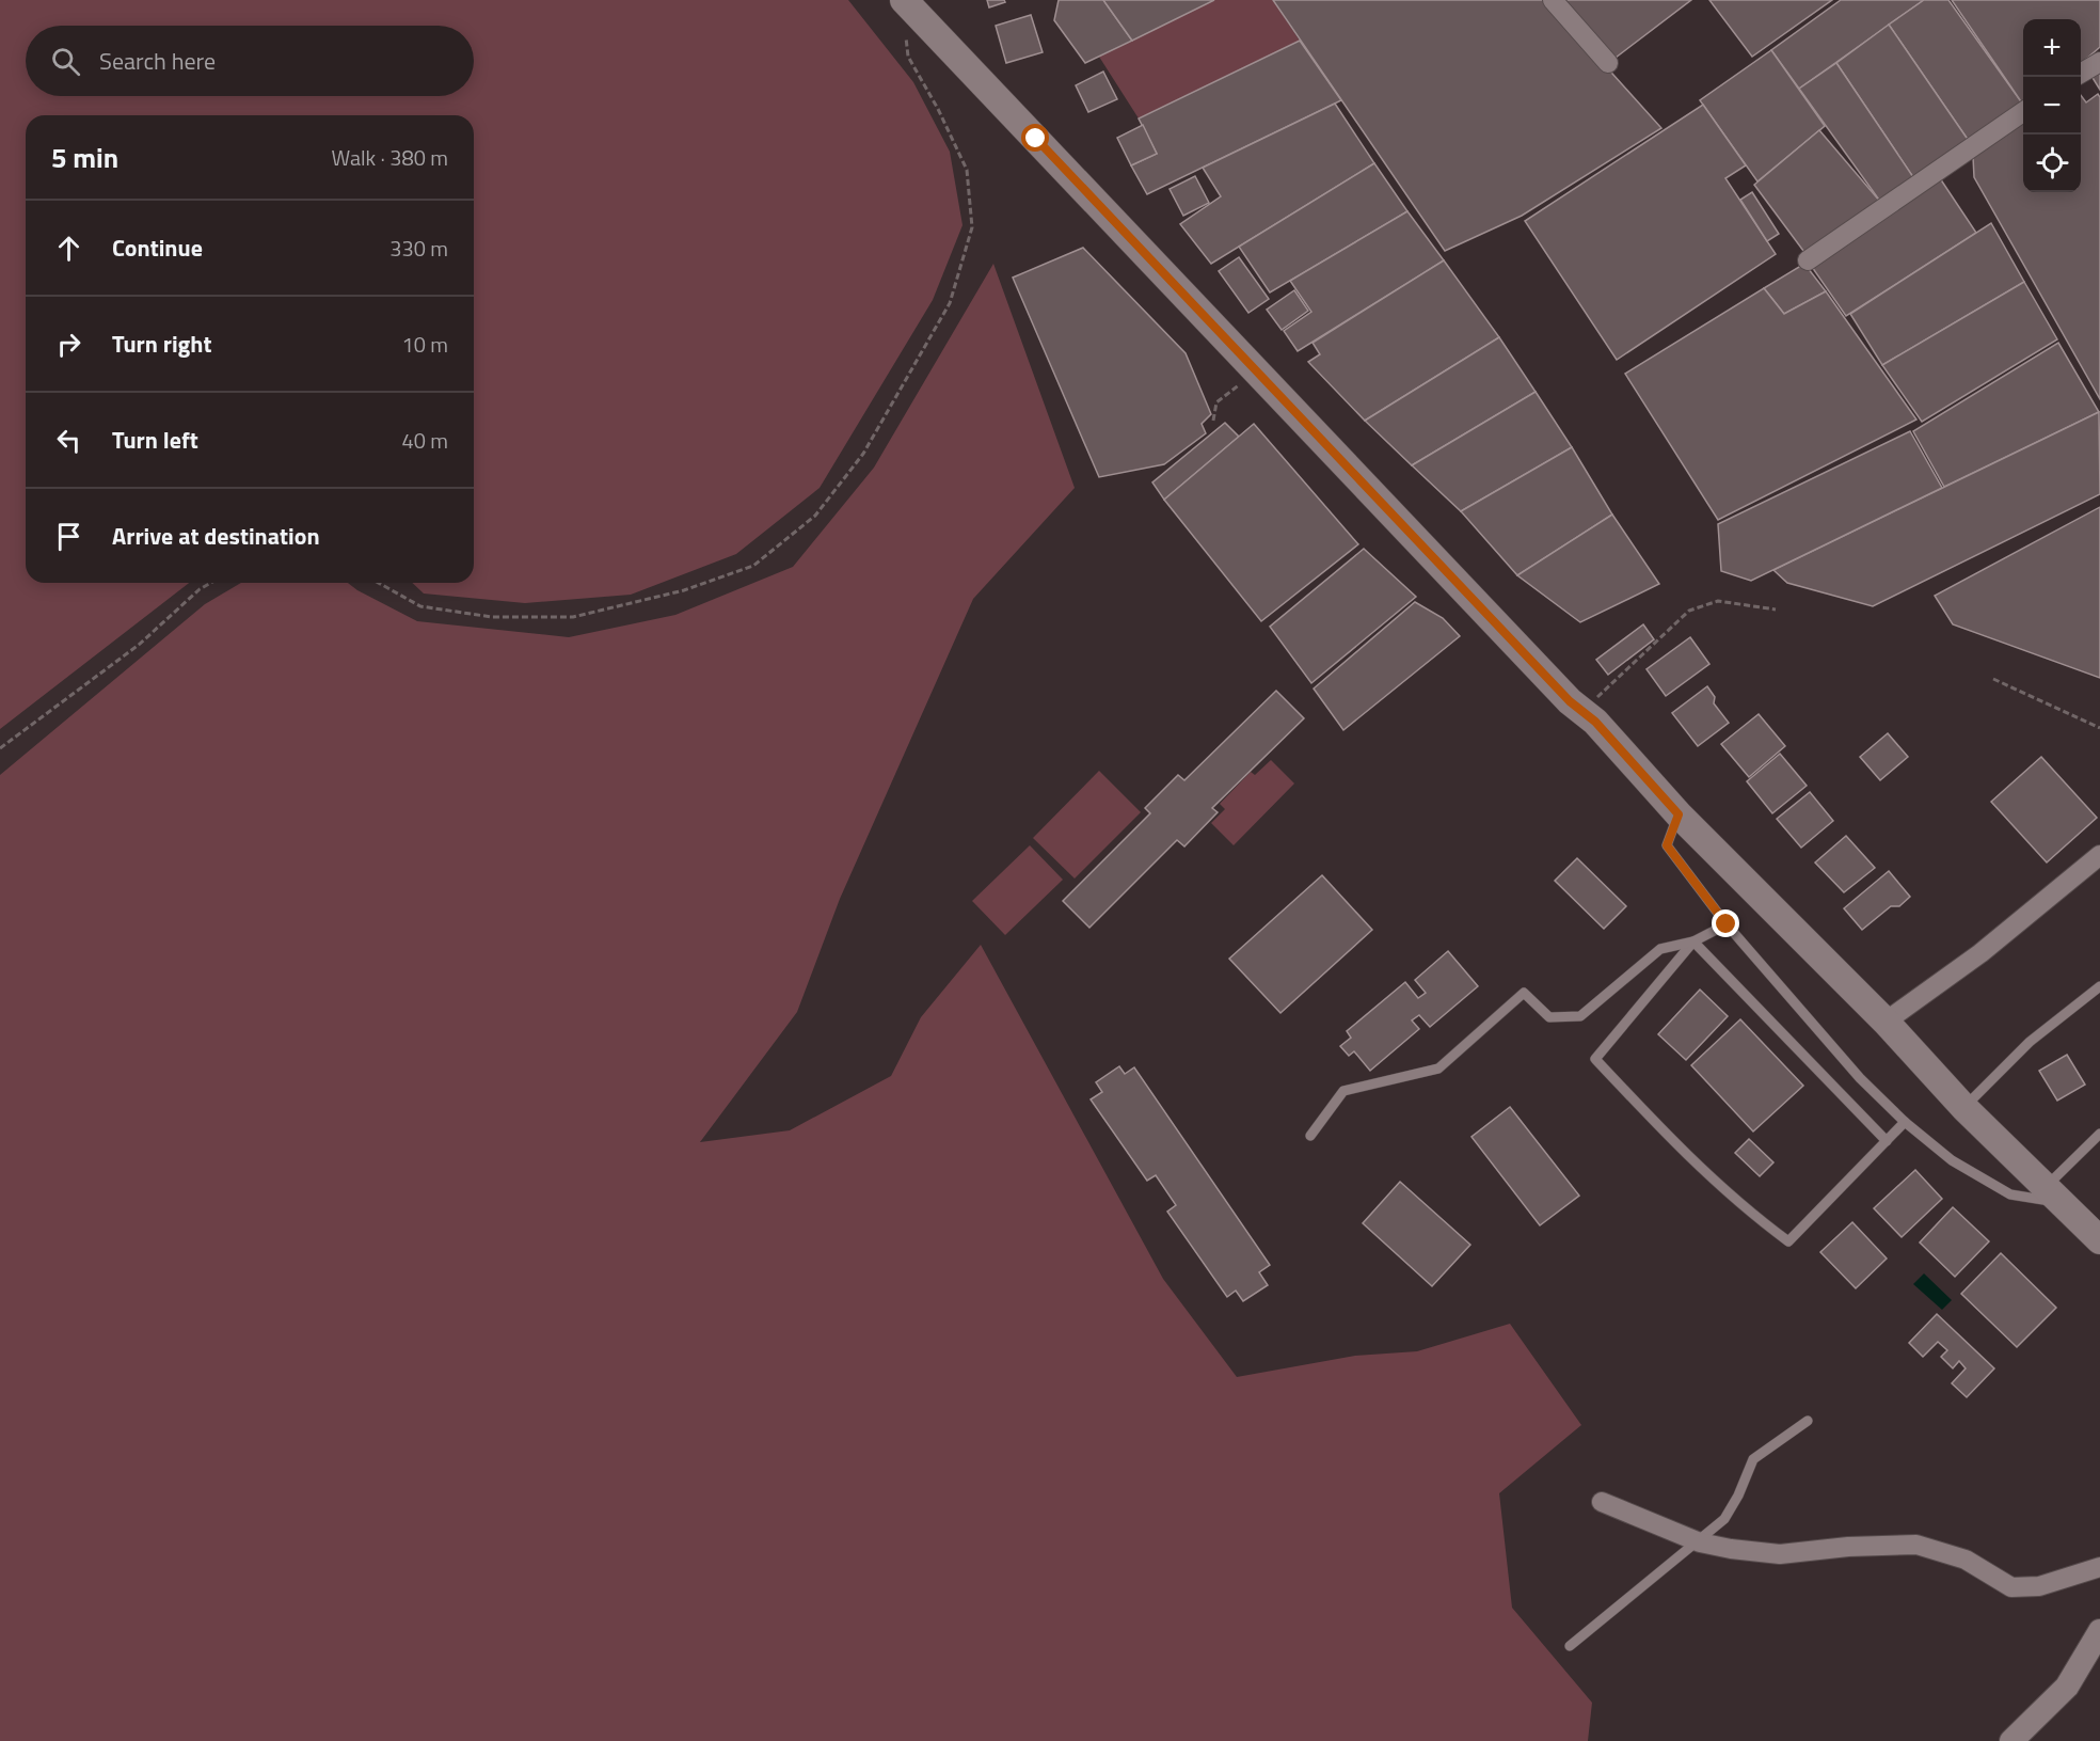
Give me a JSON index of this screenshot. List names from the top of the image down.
{
  "page": {
    "map_buttons": ["+", "−"],
    "search": "Search here",
    "heading": ["5 min", "Walk · 380 m"],
    "list": [
      ["Continue", "330 m"],
      ["Turn right", "10 m"],
      ["Turn left", "40 m"],
      "Arrive at destination"
    ]
  }
}
